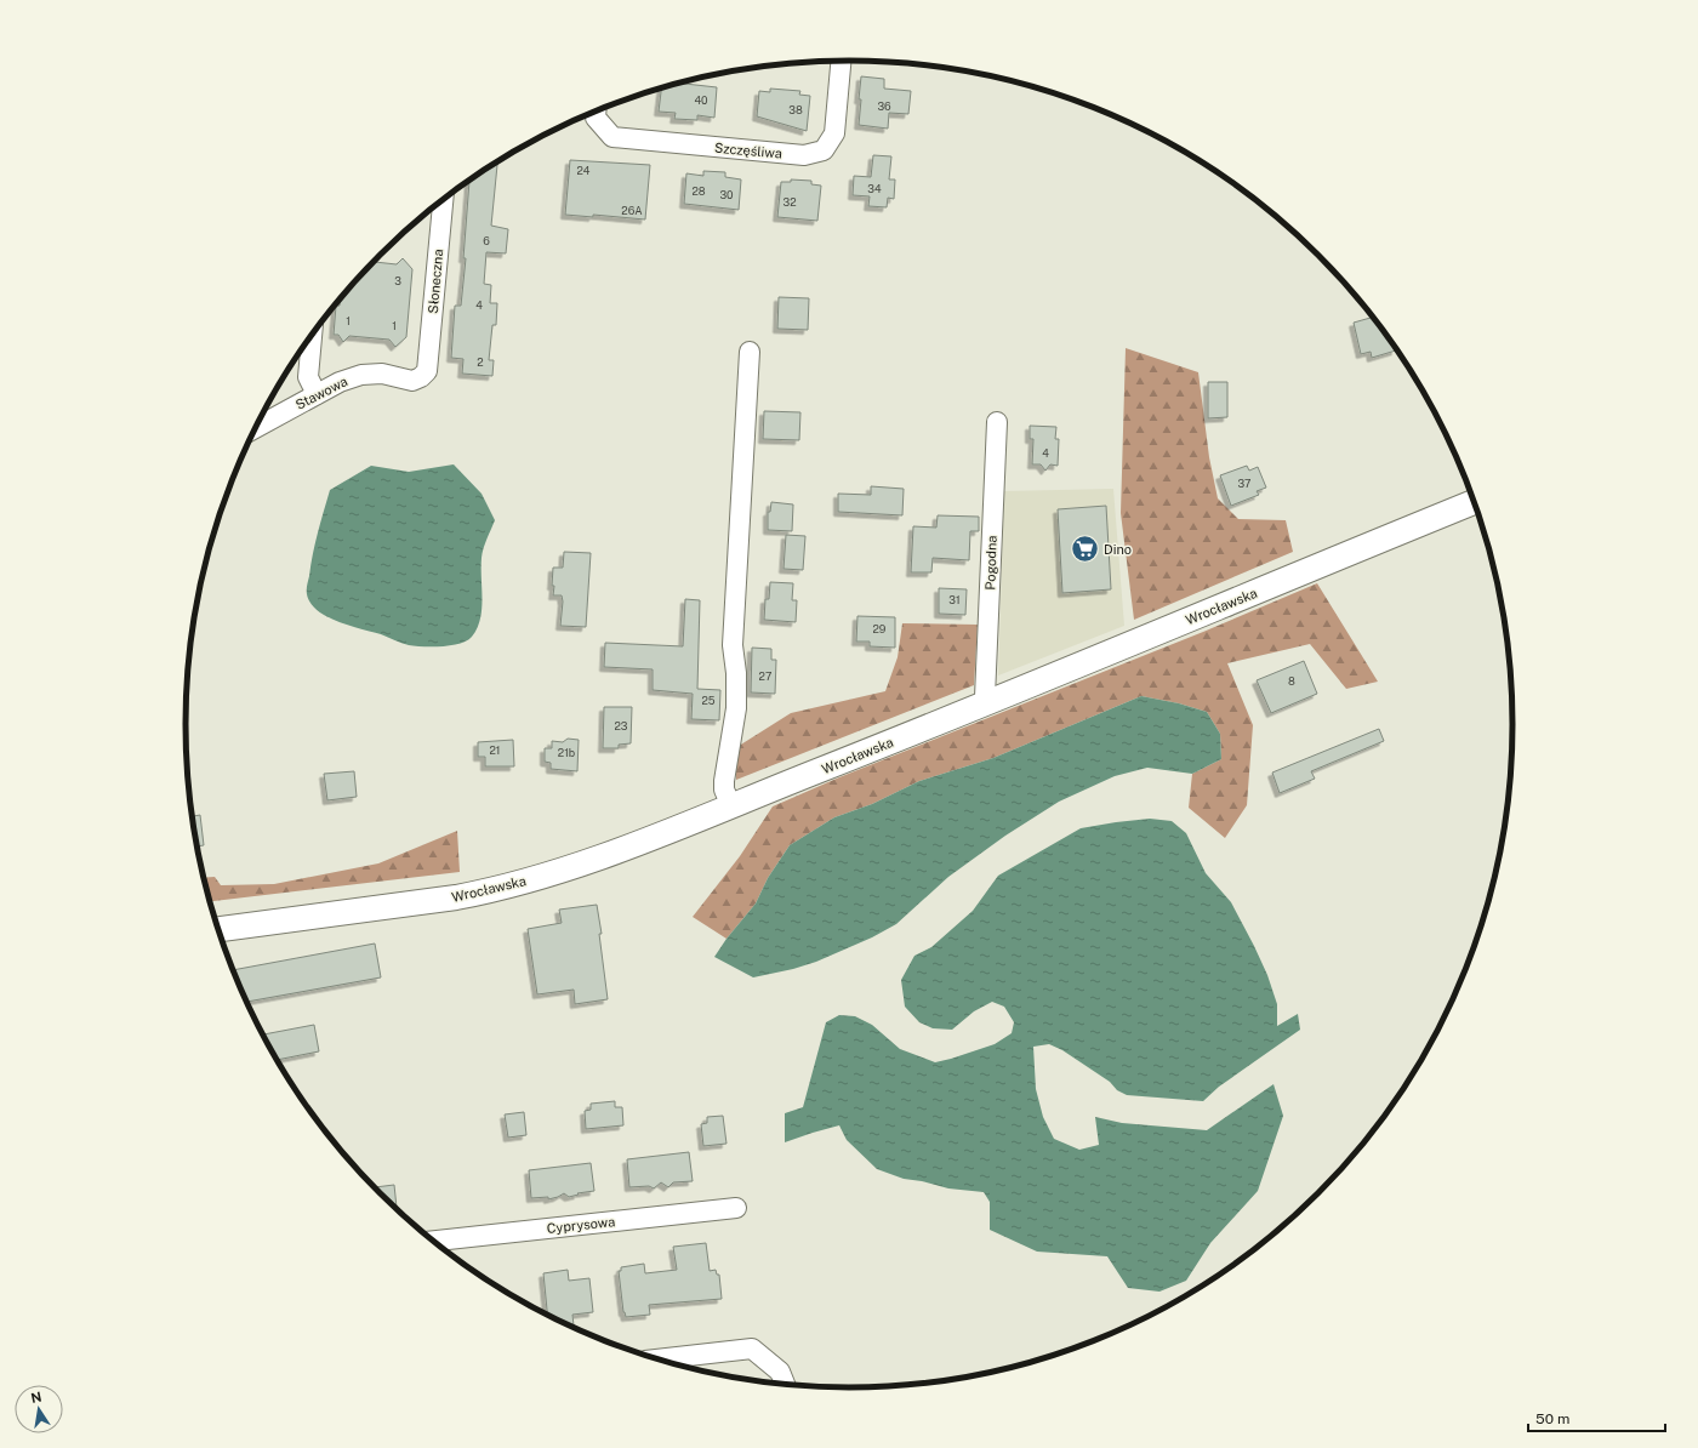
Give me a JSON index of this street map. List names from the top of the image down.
{
  "streets": {
    "main road": ["Wrocławska"],
    "street": [
      "Szczęśliwa",
      "Słoneczna",
      "Stawowa",
      "Pogodna",
      "Cyprysowa"
    ]
  },
  "crossings": [
    ["Słoneczna", "Stawowa"],
    ["Pogodna", "Wrocławska"]
  ],
  "places": {
    "supermarket": ["Dino"]
  },
  "house_numbers": [
    "40",
    "36",
    "38",
    "24",
    "34",
    "28",
    "30",
    "32",
    "26A",
    "6",
    "3",
    "4",
    "1",
    "1",
    "2",
    "4",
    "37",
    "31",
    "29",
    "27",
    "8",
    "25",
    "23",
    "21",
    "21b"
  ],
  "scale_bar": "50 m",
  "north": "top"
}
